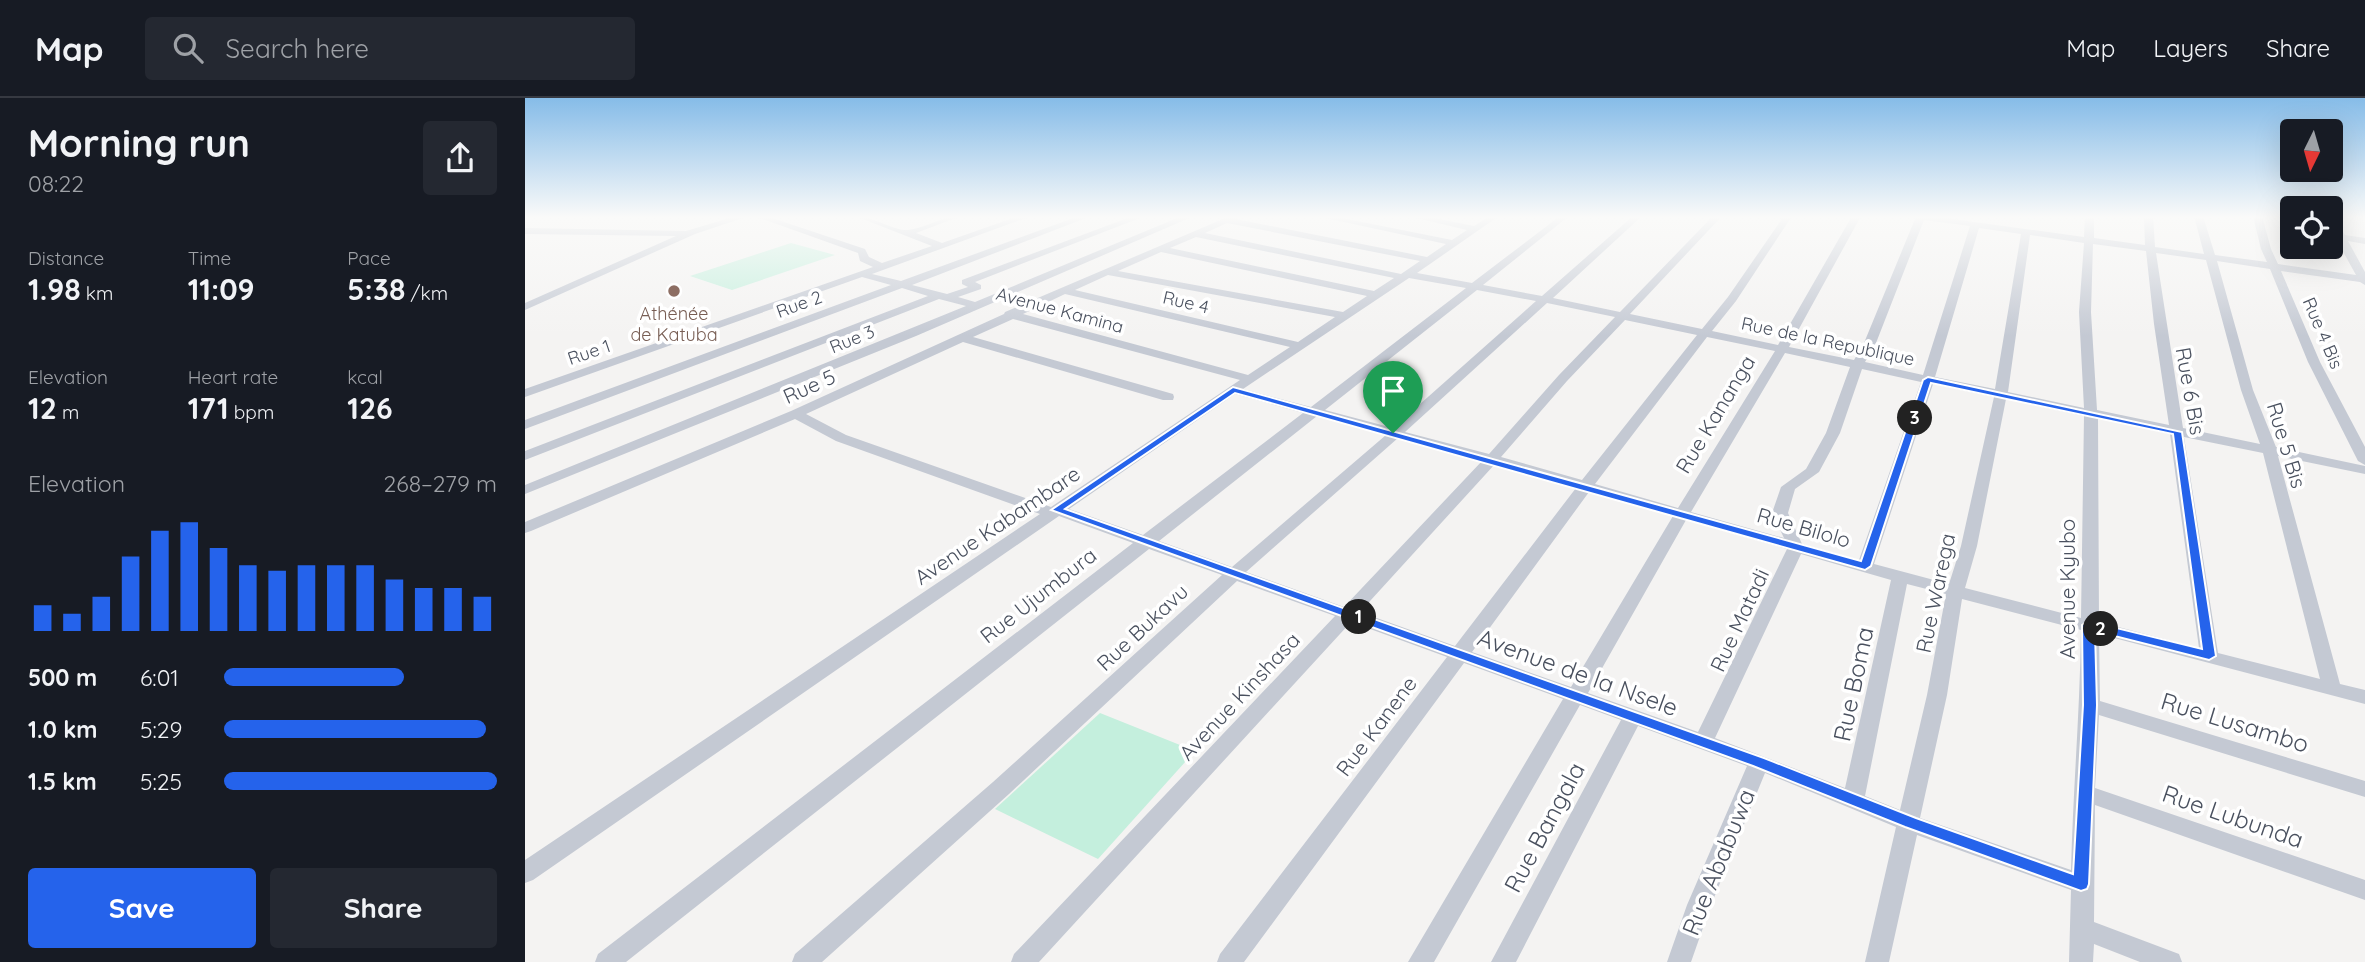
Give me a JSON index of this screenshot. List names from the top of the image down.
{
  "streets": {
    "street": [
      "Rue 4",
      "Rue 2",
      "Avenue Kamina",
      "Rue 4 Bis",
      "Rue 3",
      "Rue de la Republique",
      "Rue 1",
      "Rue 5",
      "Rue 6 Bis",
      "Rue Kananga",
      "Rue 5 Bis",
      "Avenue Kabambare",
      "Rue Bilolo",
      "Avenue Kyubo",
      "Rue Warega",
      "Rue Ujumbura",
      "Rue Matadi",
      "Rue Bukavu",
      "Avenue de la Nsele",
      "Rue Boma",
      "Avenue Kinshasa",
      "Rue Lusambo",
      "Rue Kanene",
      "Rue Lubunda",
      "Rue Bangala",
      "Rue Ababuwa"
    ]
  },
  "crossings": [
    ["Rue 4", "Rue 5"],
    ["Rue 4", "Avenue Kabambare"],
    ["Rue 2", "Avenue Kamina"],
    ["Avenue Kamina", "Rue 3"],
    ["Avenue Kamina", "Rue 1"],
    ["Avenue Kamina", "Rue 5"],
    ["Avenue Kamina", "Avenue Kabambare"],
    ["Rue de la Republique", "Rue 6 Bis"],
    ["Rue de la Republique", "Rue Kananga"],
    ["Rue de la Republique", "Rue 5 Bis"],
    ["Rue de la Republique", "Avenue Kabambare"],
    ["Rue de la Republique", "Avenue Kyubo"],
    ["Rue de la Republique", "Rue Warega"],
    ["Rue de la Republique", "Rue Ujumbura"],
    ["Rue de la Republique", "Rue Bukavu"],
    ["Rue de la Republique", "Avenue Kinshasa"],
    ["Rue de la Republique", "Rue Kanene"],
    ["Rue 5", "Avenue de la Nsele"],
    ["Rue 6 Bis", "Rue Bilolo"],
    ["Rue Kananga", "Rue Bilolo"],
    ["Rue Kananga", "Avenue de la Nsele"],
    ["Rue 5 Bis", "Rue Bilolo"],
    ["Avenue Kabambare", "Rue Bilolo"],
    ["Avenue Kabambare", "Avenue de la Nsele"],
    ["Rue Bilolo", "Avenue Kyubo"],
    ["Rue Bilolo", "Rue Warega"],
    ["Rue Bilolo", "Rue Ujumbura"],
    ["Rue Bilolo", "Rue Matadi"],
    ["Rue Bilolo", "Rue Bukavu"],
    ["Rue Bilolo", "Rue Boma"],
    ["Rue Bilolo", "Avenue Kinshasa"],
    ["Rue Bilolo", "Rue Kanene"],
    ["Avenue Kyubo", "Avenue de la Nsele"],
    ["Avenue Kyubo", "Rue Lusambo"],
    ["Avenue Kyubo", "Rue Lubunda"],
    ["Rue Warega", "Avenue de la Nsele"],
    ["Rue Ujumbura", "Avenue de la Nsele"],
    ["Rue Matadi", "Avenue de la Nsele"],
    ["Rue Bukavu", "Avenue de la Nsele"],
    ["Avenue de la Nsele", "Rue Boma"],
    ["Avenue de la Nsele", "Avenue Kinshasa"],
    ["Avenue de la Nsele", "Rue Kanene"],
    ["Avenue de la Nsele", "Rue Bangala"],
    ["Avenue de la Nsele", "Rue Ababuwa"]
  ],
  "places": ["Athénée de Katuba"],
  "north": "bottom",
  "page": {
    "header": "Map",
    "search": "Search here",
    "nav": ["Map", "Layers", "Share"],
    "heading": ["Morning run", "08:22"],
    "stats": [
      ["Distance", "1.98 km"],
      ["Time", "11:09"],
      ["Pace", "5:38 /km"],
      ["Elevation", "12 m"],
      ["Heart rate", "171 bpm"],
      ["kcal", "126"]
    ],
    "pins": ["3", "1", "2"],
    "chart": ["Elevation", "268–279 m"],
    "list": [
      {
        "name": "500 m",
        "note": "6:01"
      },
      {
        "name": "1.0 km",
        "note": "5:29"
      },
      {
        "name": "1.5 km",
        "note": "5:25"
      }
    ],
    "buttons": ["Save", "Share"]
  }
}
